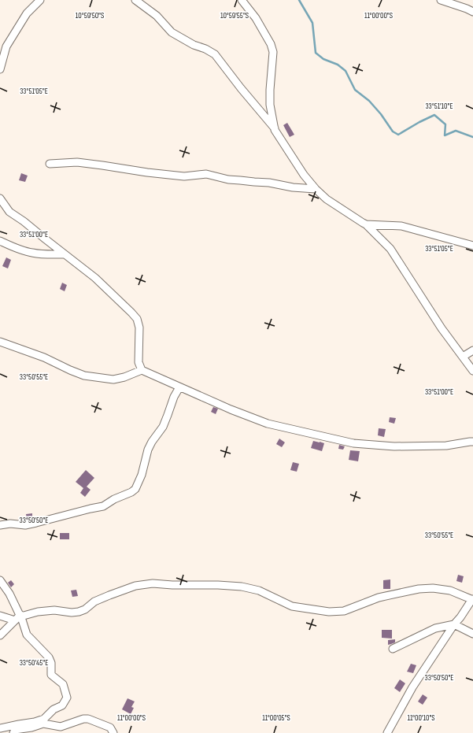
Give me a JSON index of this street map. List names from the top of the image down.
{
  "coordinates": [
    "10°59'50\"S",
    "10°59'55\"S",
    "11°00'00\"S",
    "33°51'05\"E",
    "33°51'10\"E",
    "33°51'00\"E",
    "33°50'55\"E",
    "33°50'50\"E",
    "33°50'45\"E",
    "11°00'05\"S",
    "11°00'10\"S"
  ]
}
